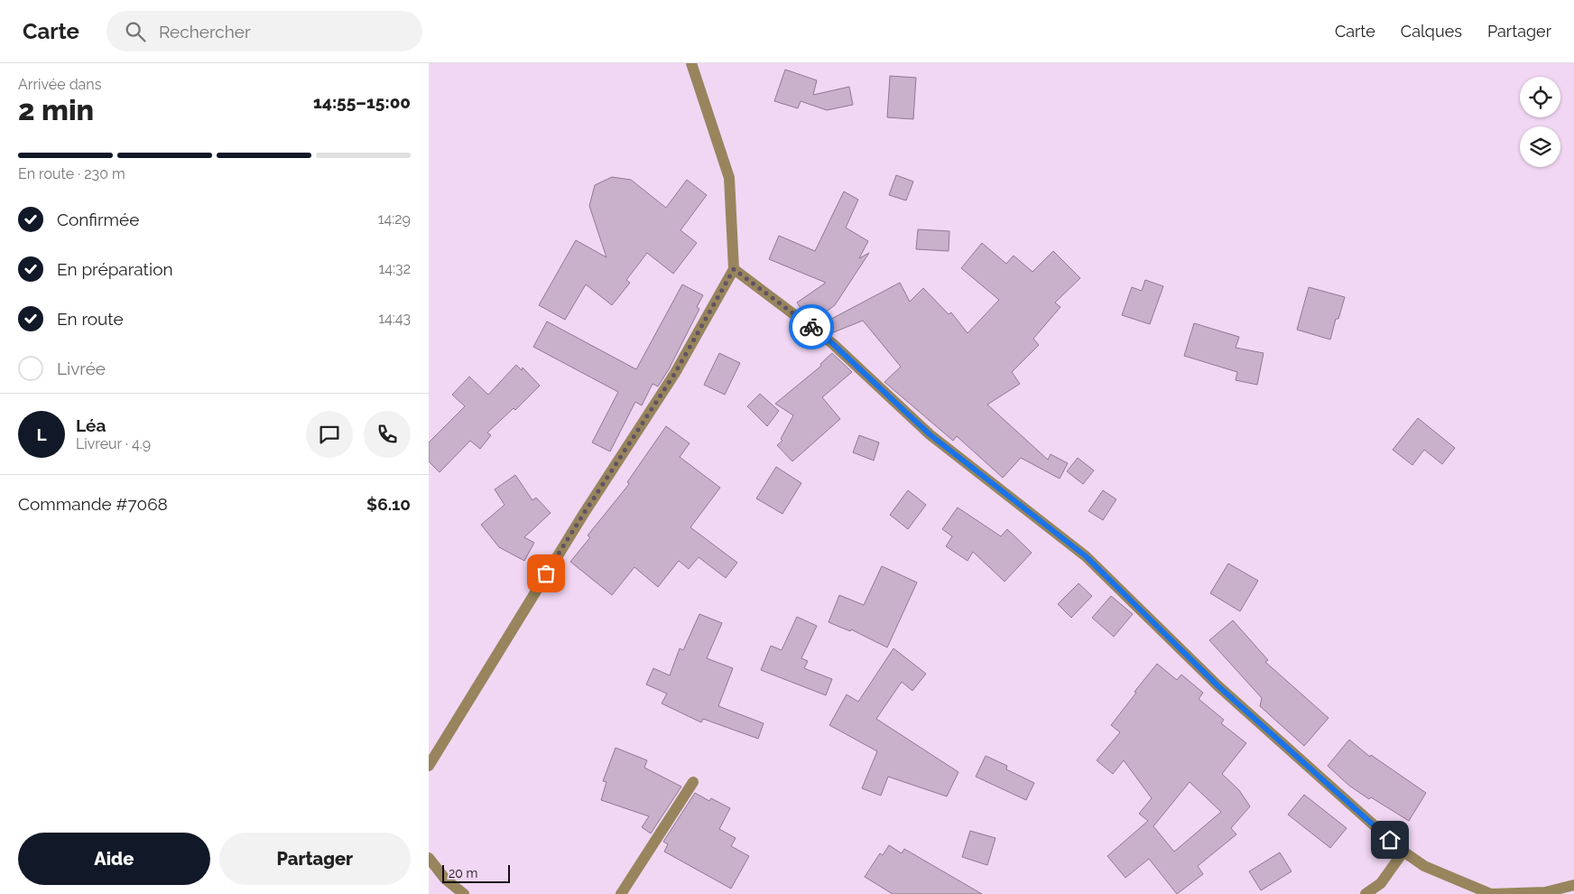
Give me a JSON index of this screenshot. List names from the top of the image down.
{
  "scale_bar": "20 m",
  "page": {
    "header": "Carte",
    "search": "Rechercher",
    "nav": ["Carte", "Calques", "Partager"],
    "heading": ["2 min", "Arrivée dans", "14:55–15:00"],
    "panel": [
      "Léa",
      "Livreur · 4.9",
      "Commande #7068",
      "$6.10"
    ],
    "bar": "En route · 230 m",
    "list": [
      ["Confirmée", "14:29"],
      ["En préparation", "14:32"],
      ["En route", "14:43"],
      "Livrée"
    ],
    "round": "L",
    "buttons": ["Aide", "Partager"],
    "scale": "20 m"
  }
}
